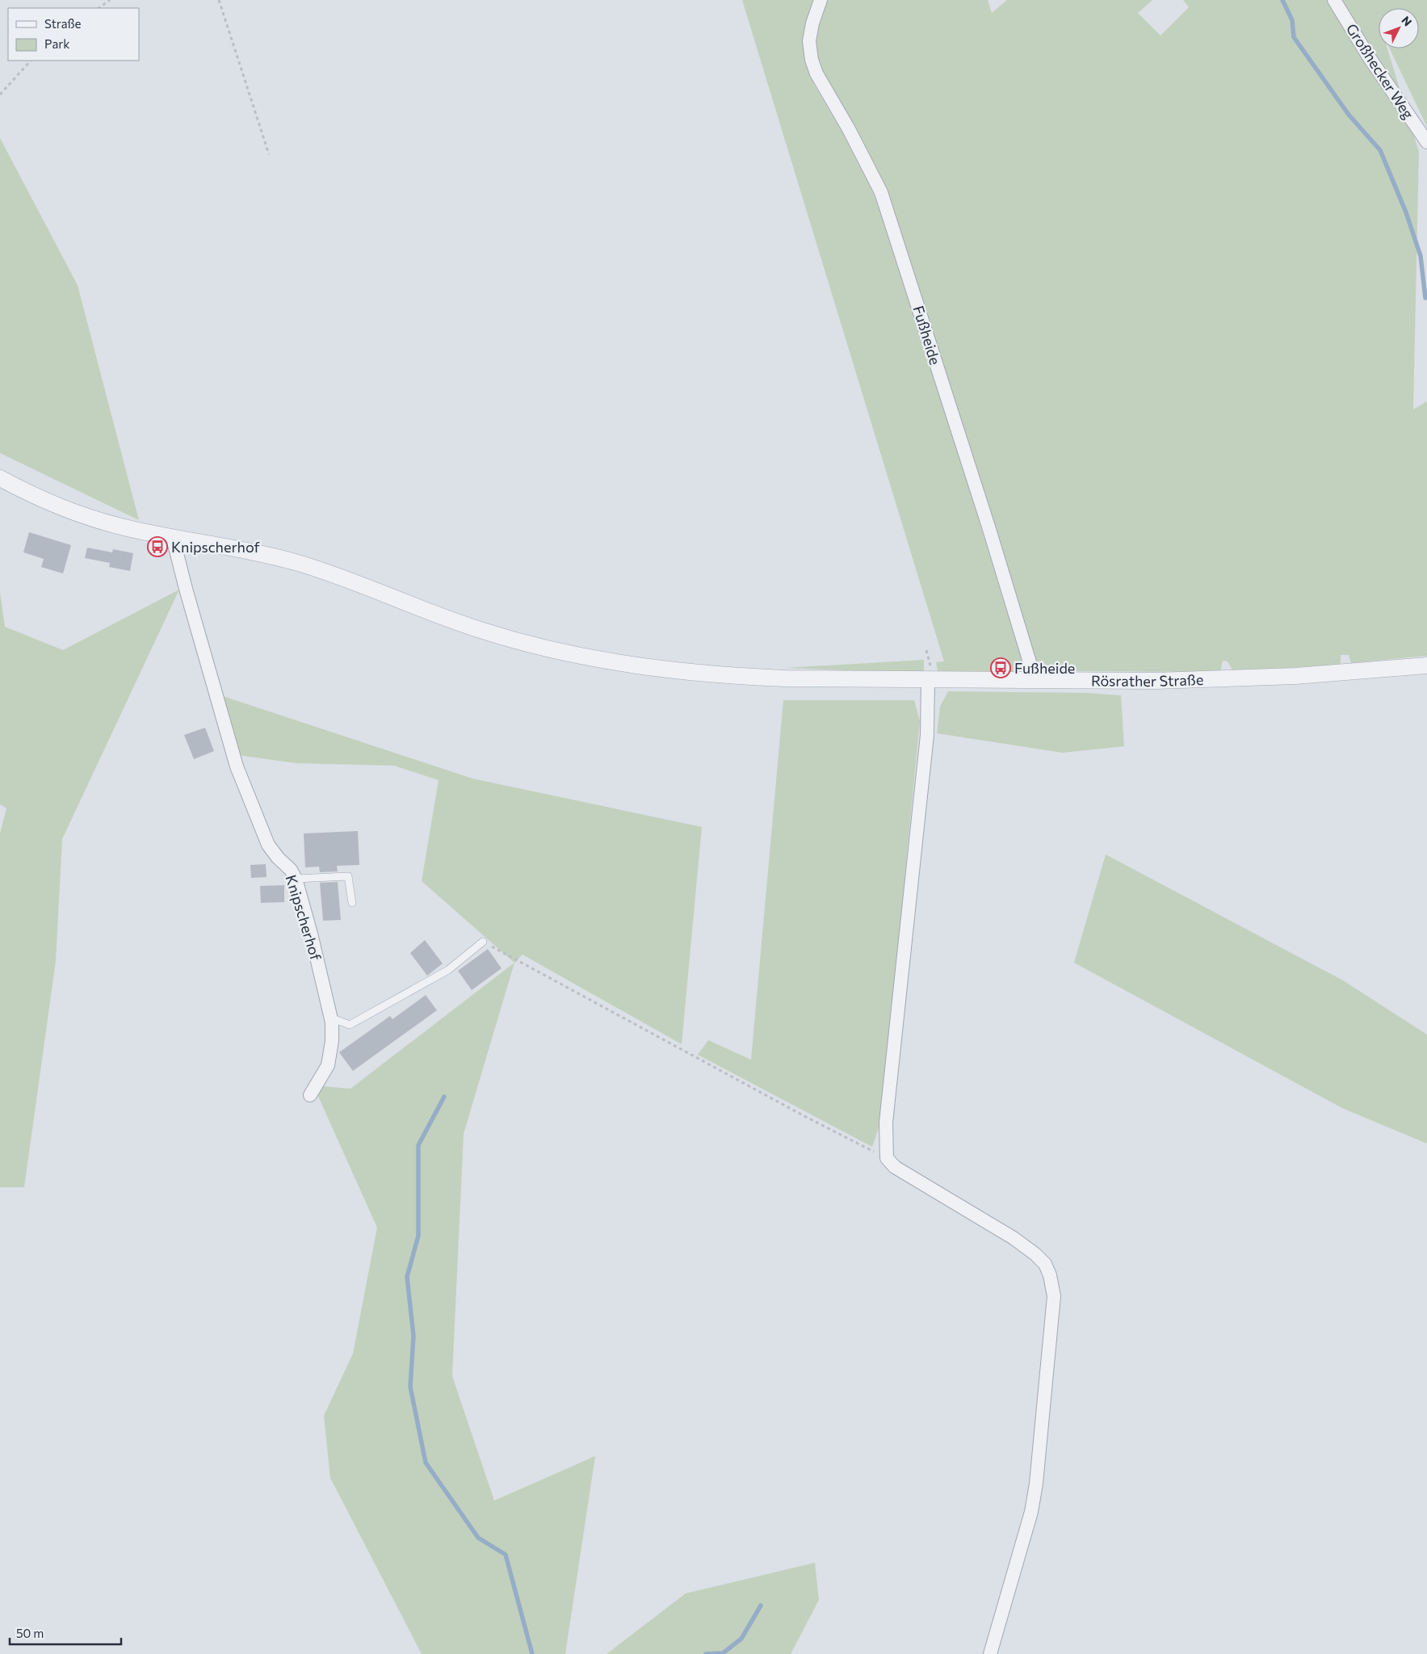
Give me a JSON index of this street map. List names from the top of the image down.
{
  "streets": {
    "street": [
      "Großhecker Weg",
      "Fußheide",
      "Rösrather Straße",
      "Knipscherhof"
    ]
  },
  "crossings": [
    ["Fußheide", "Rösrather Straße"],
    ["Rösrather Straße", "Knipscherhof"]
  ],
  "places": {
    "bus stop": ["Knipscherhof", "Fußheide"]
  },
  "legend": ["Straße", "Park"],
  "scale_bar": "50 m",
  "north": "top right"
}
